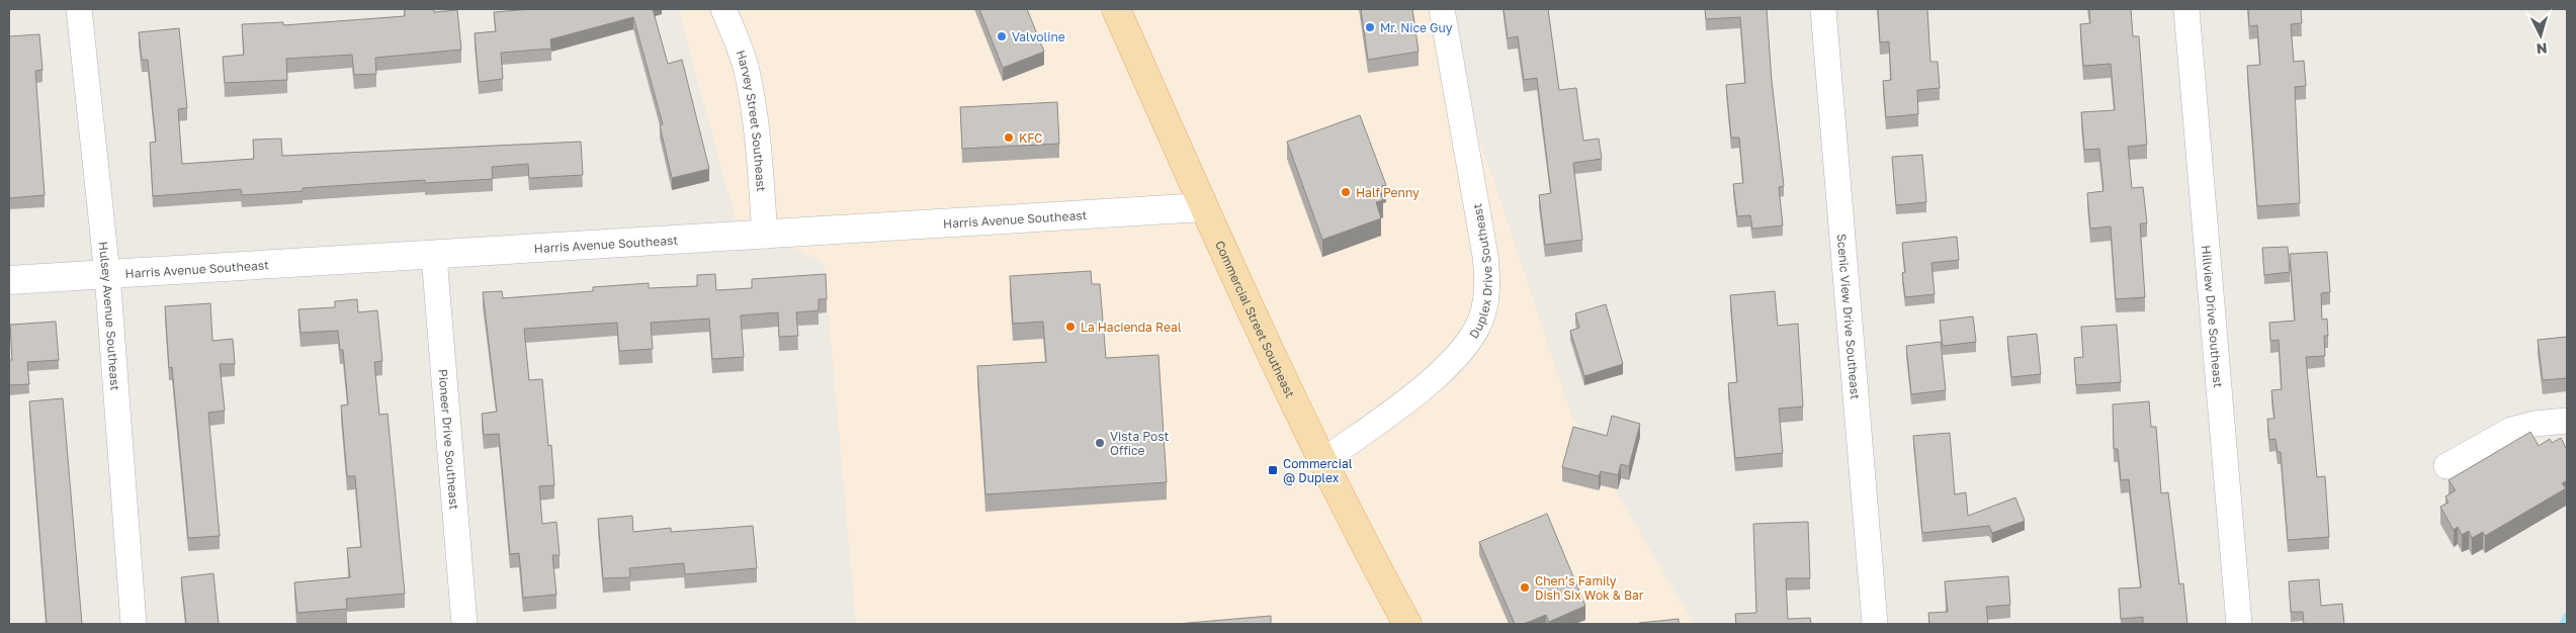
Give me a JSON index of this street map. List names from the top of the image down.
{
  "streets": {
    "main road": ["Commercial Street Southeast"],
    "street": [
      "Harvey Street Southeast",
      "Harris Avenue Southeast",
      "Duplex Drive Southeast",
      "Hulsey Avenue Southeast",
      "Scenic View Drive Southeast",
      "Hillview Drive Southeast",
      "Pioneer Drive Southeast"
    ]
  },
  "crossings": [
    ["Harvey Street Southeast", "Harris Avenue Southeast"],
    ["Harris Avenue Southeast", "Hulsey Avenue Southeast"],
    ["Harris Avenue Southeast", "Commercial Street Southeast"],
    ["Harris Avenue Southeast", "Pioneer Drive Southeast"],
    ["Duplex Drive Southeast", "Commercial Street Southeast"]
  ],
  "places": {
    "other": [
      "Mr. Nice Guy",
      "Valvoline",
      "KFC",
      "Half Penny",
      "La Hacienda Real",
      "Vista Post Office",
      "Chen’s Family Dish Six Wok & Bar"
    ],
    "transit": ["Commercial @ Duplex"]
  },
  "north": "bottom"
}
